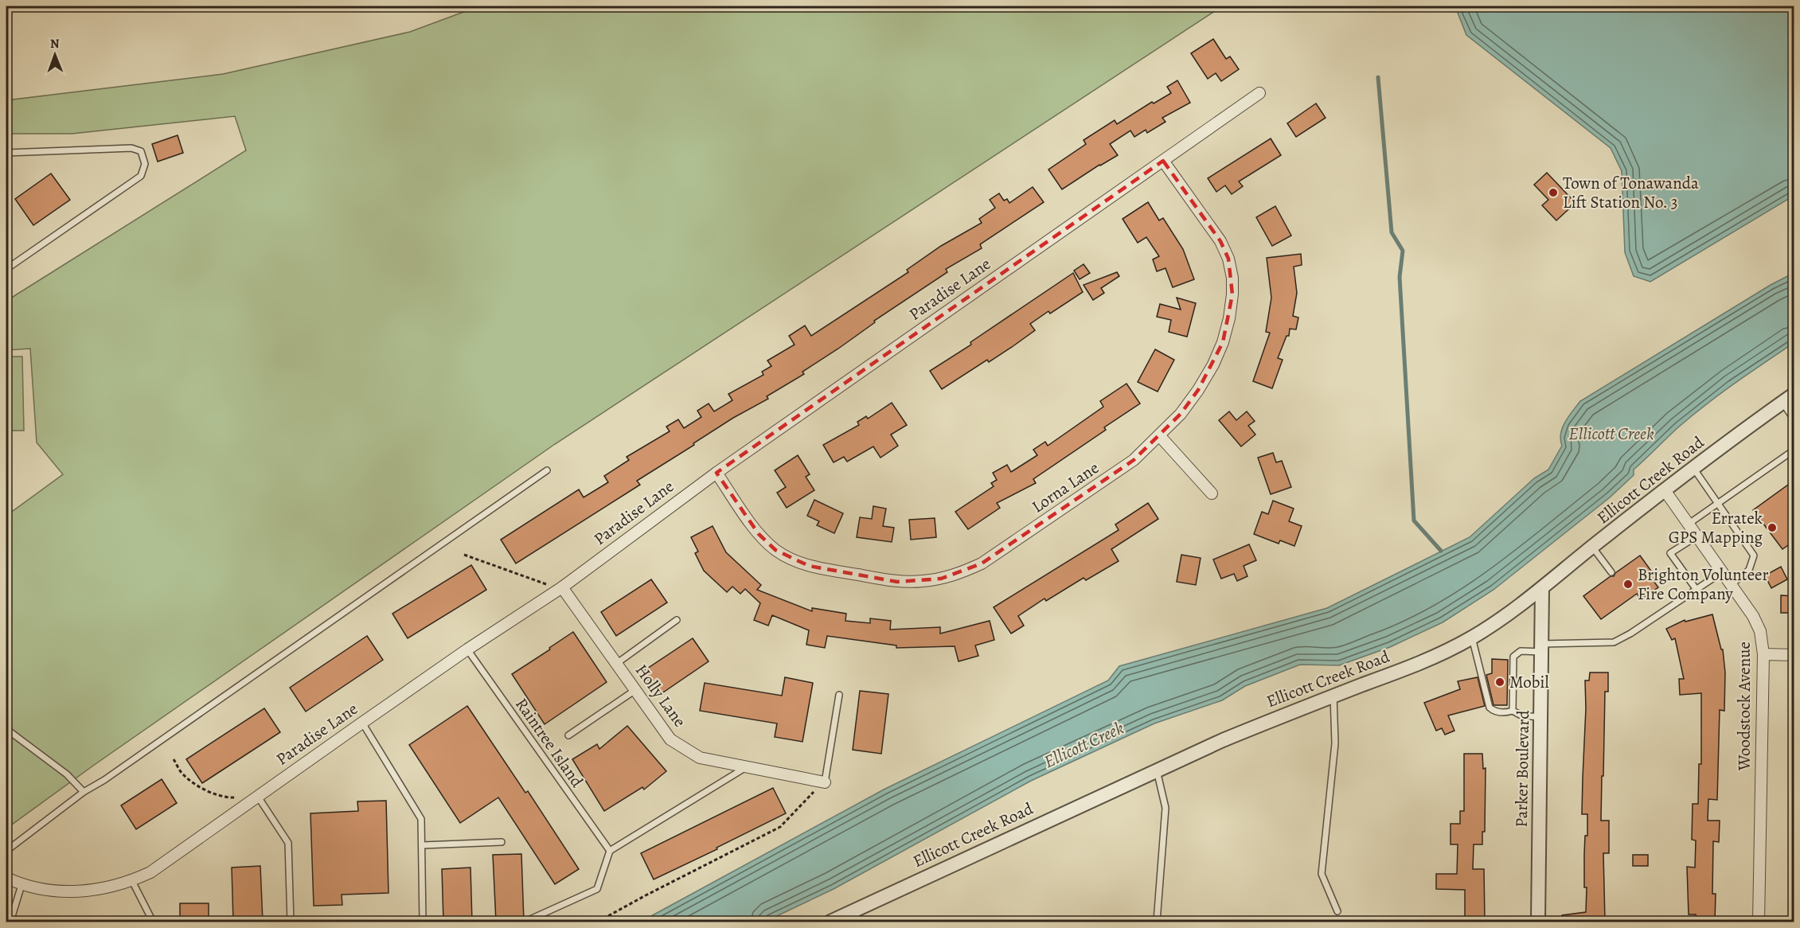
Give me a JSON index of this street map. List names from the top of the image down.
{
  "streets": {
    "street": [
      "Paradise Lane",
      "Ellicott Creek Road",
      "Lorna Lane",
      "Holly Lane",
      "Woodstock Avenue",
      "Parker Boulevard"
    ],
    "lane": ["Raintree Island"]
  },
  "crossings": [
    ["Paradise Lane", "Lorna Lane"],
    ["Paradise Lane", "Holly Lane"],
    ["Paradise Lane", "Raintree Island"],
    ["Ellicott Creek Road", "Woodstock Avenue"],
    ["Ellicott Creek Road", "Parker Boulevard"]
  ],
  "water": ["Ellicott Creek"],
  "places": [
    "Town of Tonawanda Lift Station No. 3",
    "Erratek GPS Mapping",
    "Brighton Volunteer Fire Company",
    "Mobil"
  ],
  "north": "top"
}
